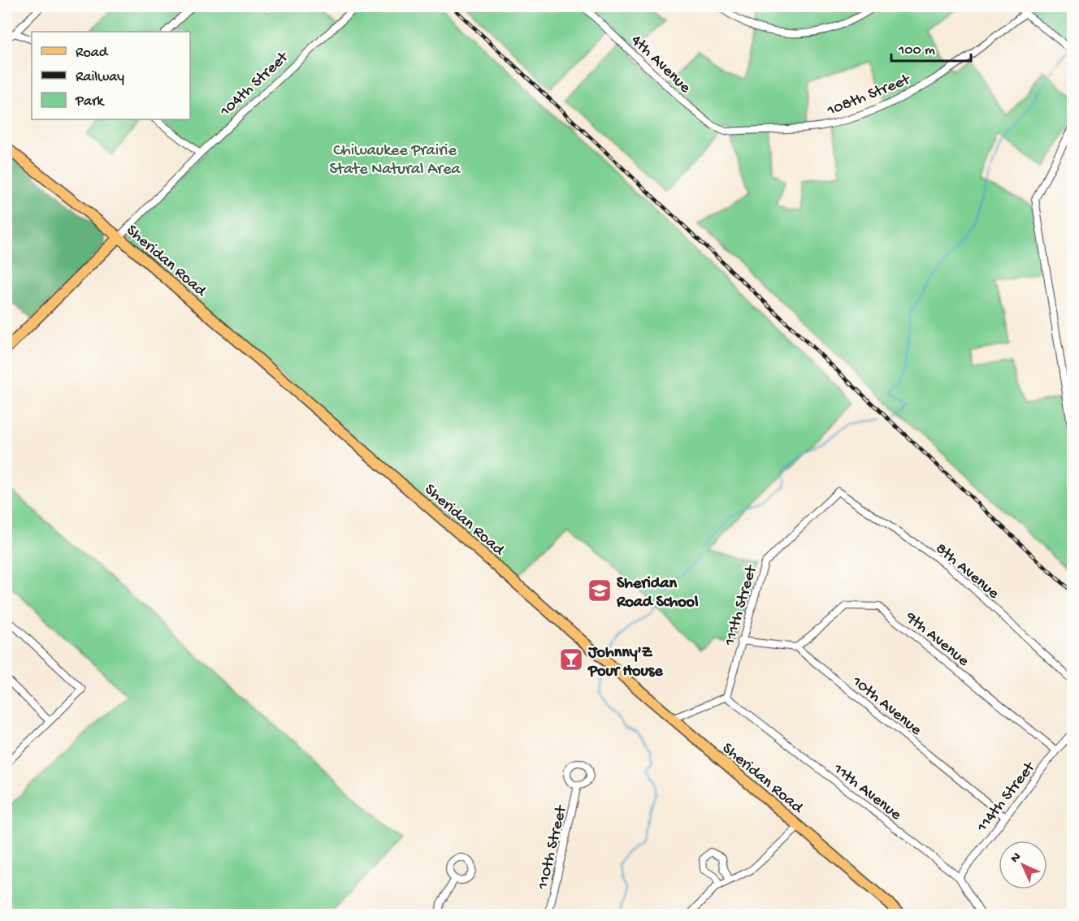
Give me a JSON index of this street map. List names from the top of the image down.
{
  "streets": {
    "main road": ["104th Street", "Sheridan Road"],
    "street": [
      "4th Avenue",
      "108th Street",
      "8th Avenue",
      "111th Street",
      "9th Avenue",
      "10th Avenue",
      "11th Avenue",
      "114th Street",
      "110th Street"
    ]
  },
  "crossings": [
    ["4th Avenue", "108th Street"],
    ["104th Street", "Sheridan Road"],
    ["8th Avenue", "111th Street"],
    ["111th Street", "11th Avenue"],
    ["9th Avenue", "10th Avenue"],
    ["9th Avenue", "114th Street"],
    ["10th Avenue", "114th Street"],
    ["11th Avenue", "114th Street"]
  ],
  "parks": ["Chiwaukee Prairie State Natural Area"],
  "places": {
    "school or university": ["Sheridan Road School"],
    "bar": ["Johnny'Z Pour House"]
  },
  "legend": ["Road", "Railway", "Park"],
  "scale_bar": "100 m",
  "north": "top left"
}
